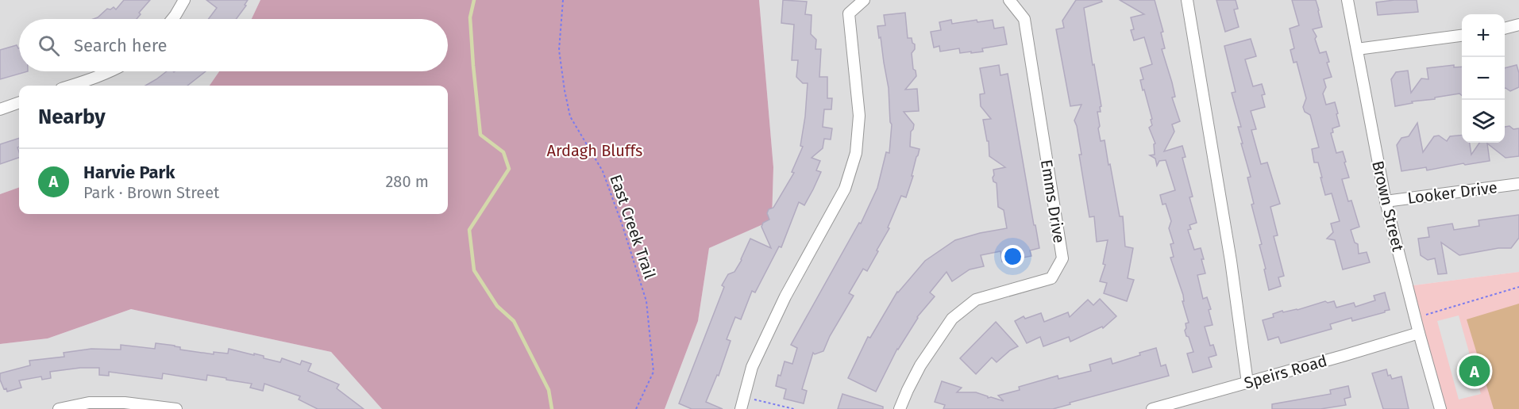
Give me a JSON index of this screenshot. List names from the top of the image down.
{
  "streets": {
    "street": [
      "Looker Drive",
      "Emms Drive",
      "Brown Street",
      "Speirs Road"
    ],
    "path": ["East Creek Trail"]
  },
  "crossings": [
    ["Looker Drive", "Brown Street"],
    ["Brown Street", "Speirs Road"]
  ],
  "parks": ["Ardagh Bluffs"],
  "page": {
    "map_buttons": ["+", "−"],
    "search": "Search here",
    "heading": "Nearby",
    "list": [
      {
        "mark": "A",
        "name": "Harvie Park",
        "note": "Park · Brown Street",
        "value": "280 m"
      }
    ],
    "pins": "A"
  }
}
